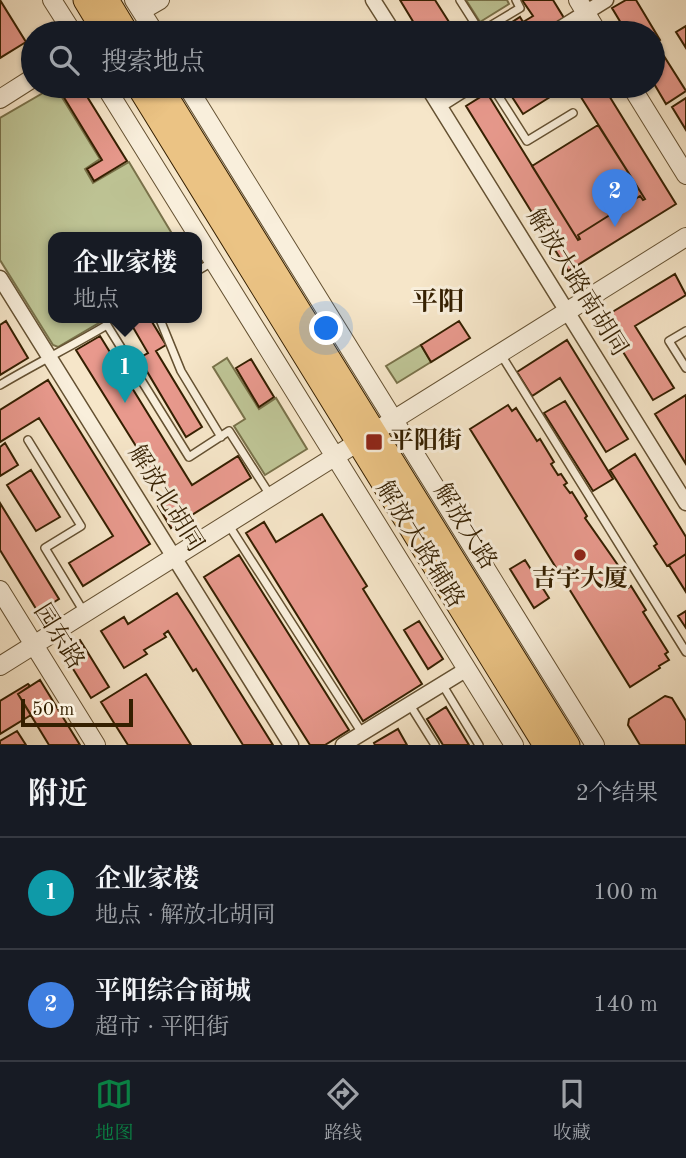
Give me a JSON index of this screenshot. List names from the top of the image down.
{
  "streets": {
    "main road": ["解放大路"],
    "street": [
      "解放大路南胡同",
      "解放北胡同",
      "解放大路辅路",
      "园东路"
    ]
  },
  "crossings": [
    ["解放大路", "解放大路辅路"]
  ],
  "districts": ["平阳"],
  "places": {
    "transit": ["平阳街"],
    "other": ["吉宇大厦"]
  },
  "scale_bar": "50 m",
  "page": {
    "search": "搜索地点",
    "pins": ["2", "1"],
    "popup": ["企业家楼", "地点"],
    "scale": "50 m",
    "heading": ["附近", "2个结果"],
    "list": [
      {
        "mark": "1",
        "name": "企业家楼",
        "note": "地点 · 解放北胡同",
        "value": "100 m"
      },
      {
        "mark": "2",
        "name": "平阳综合商城",
        "note": "超市 · 平阳街",
        "value": "140 m"
      }
    ],
    "nav": ["地图", "路线", "收藏"]
  }
}
